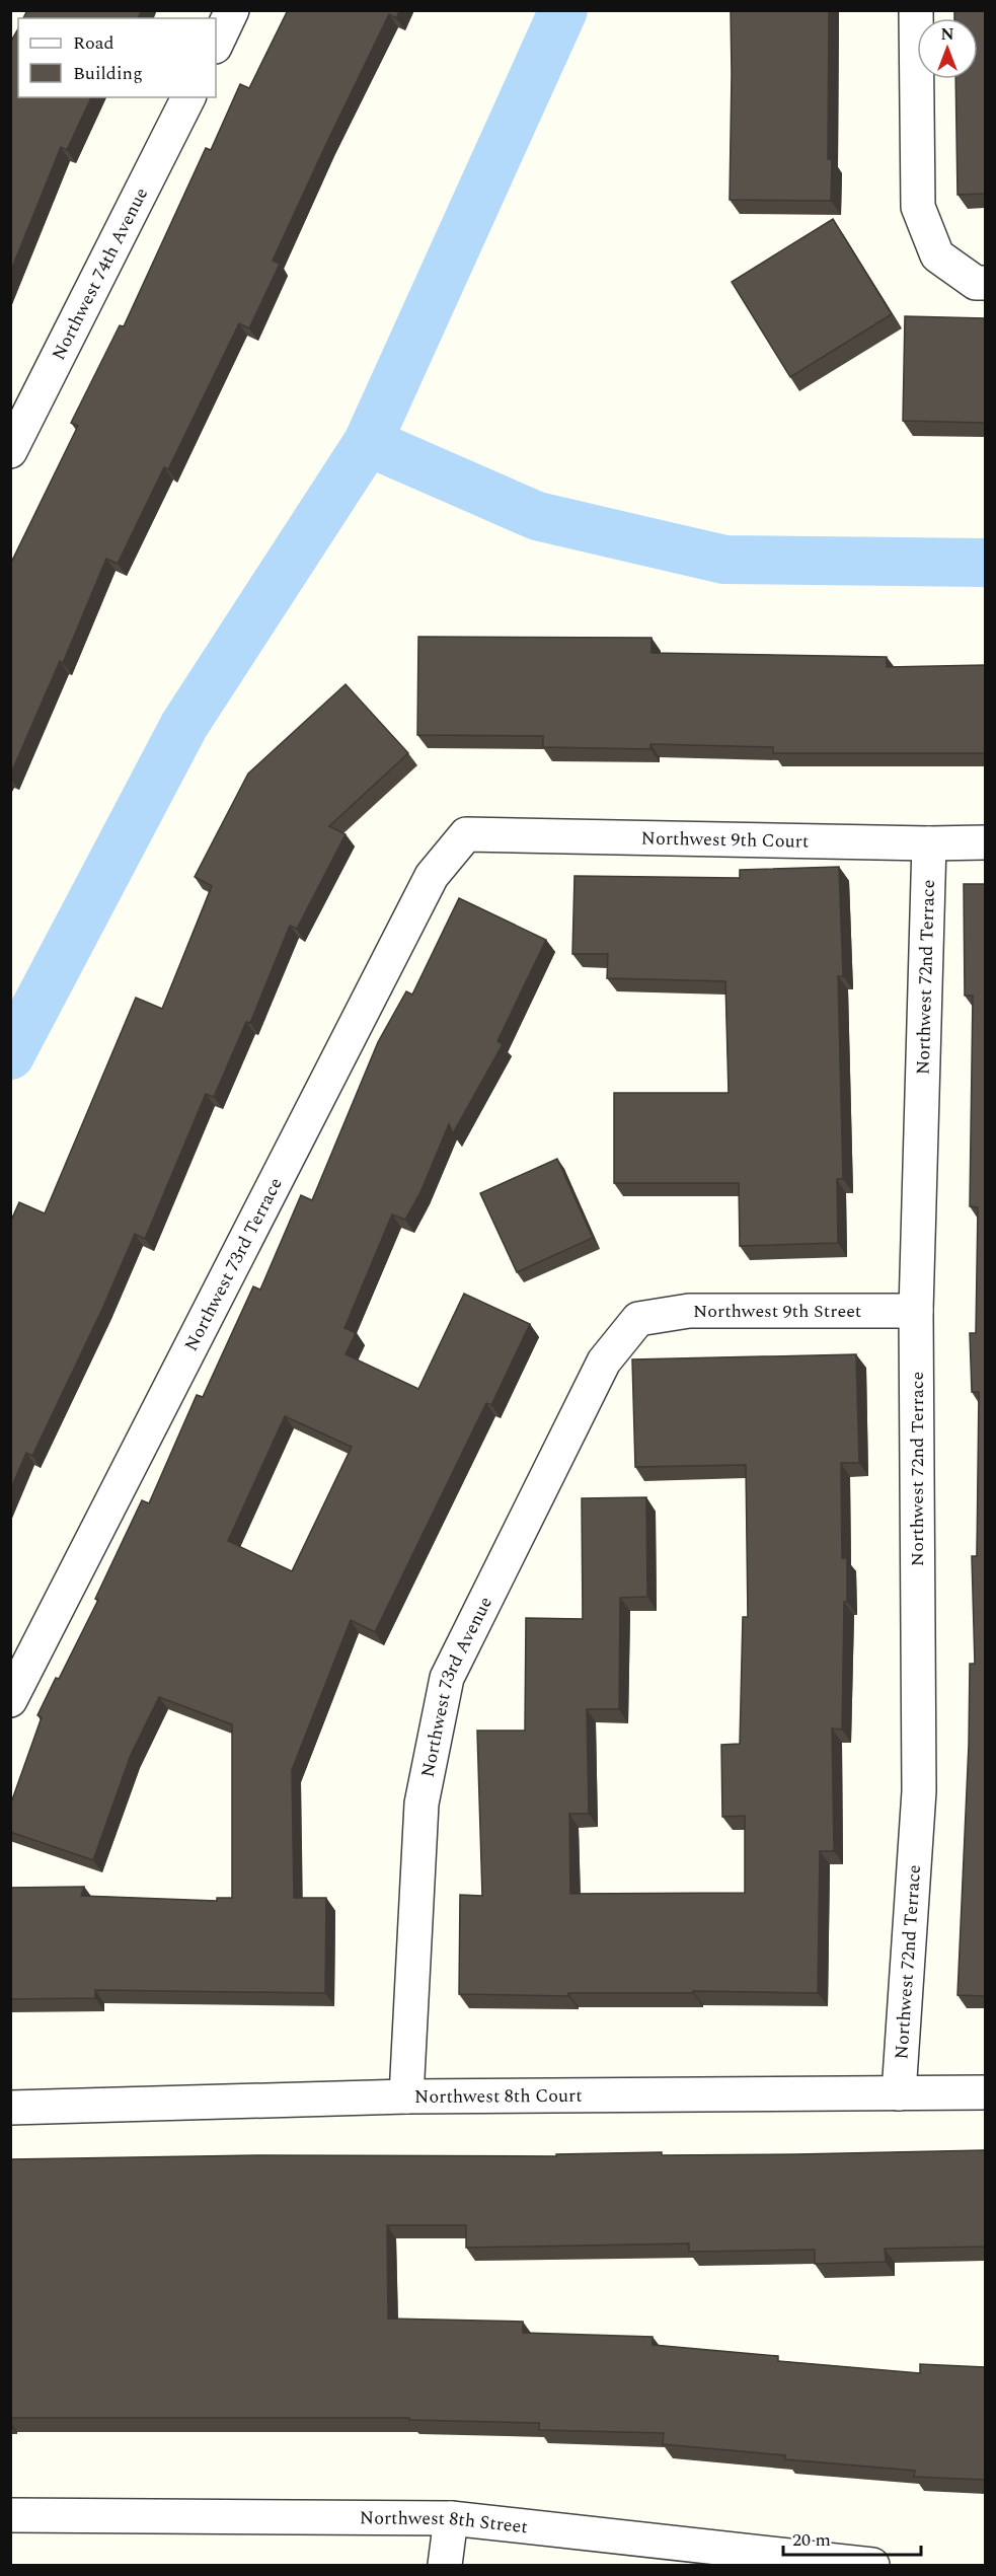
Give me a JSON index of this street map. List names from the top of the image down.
{
  "streets": {
    "street": [
      "Northwest 74th Avenue",
      "Northwest 9th Court",
      "Northwest 72nd Terrace",
      "Northwest 73rd Terrace",
      "Northwest 9th Street",
      "Northwest 73rd Avenue",
      "Northwest 8th Court",
      "Northwest 8th Street"
    ]
  },
  "crossings": [
    ["Northwest 9th Court", "Northwest 72nd Terrace"],
    ["Northwest 9th Court", "Northwest 73rd Terrace"],
    ["Northwest 72nd Terrace", "Northwest 9th Street"],
    ["Northwest 72nd Terrace", "Northwest 8th Court"],
    ["Northwest 9th Street", "Northwest 73rd Avenue"],
    ["Northwest 73rd Avenue", "Northwest 8th Court"]
  ],
  "legend": ["Road", "Building"],
  "scale_bar": "20 m",
  "north": "top"
}
